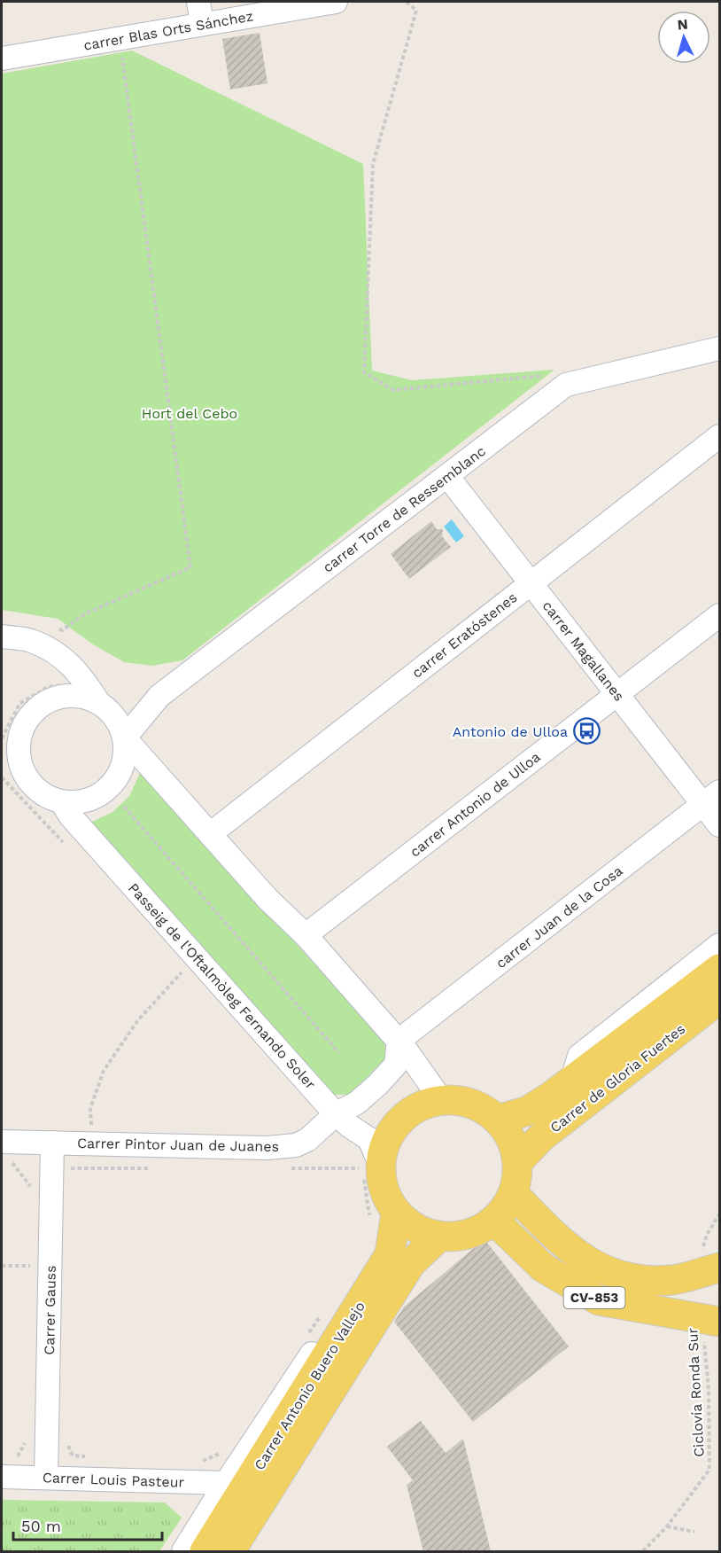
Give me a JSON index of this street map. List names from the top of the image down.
{
  "streets": {
    "main road": ["Carrer de Gloria Fuertes", "CV-853", "Carrer Antonio Buero Vallejo"],
    "street": [
      "carrer Blas Orts Sánchez",
      "carrer Torre de Ressemblanc",
      "carrer Eratóstenes",
      "carrer Magallanes",
      "carrer Antonio de Ulloa",
      "carrer Juan de la Cosa",
      "Passeig de l'Oftalmòleg Fernando Soler",
      "Carrer Pintor Juan de Juanes",
      "Carrer Gauss",
      "Carrer Louis Pasteur"
    ],
    "path": ["Ciclovía Ronda Sur"]
  },
  "crossings": [
    ["carrer Torre de Ressemblanc", "carrer Magallanes"],
    ["carrer Torre de Ressemblanc", "Passeig de l'Oftalmòleg Fernando Soler"],
    ["carrer Eratóstenes", "carrer Magallanes"],
    ["carrer Magallanes", "carrer Antonio de Ulloa"],
    ["carrer Magallanes", "carrer Juan de la Cosa"],
    ["carrer Juan de la Cosa", "Carrer Pintor Juan de Juanes"],
    ["Passeig de l'Oftalmòleg Fernando Soler", "Carrer de Gloria Fuertes"],
    ["Passeig de l'Oftalmòleg Fernando Soler", "Carrer Pintor Juan de Juanes"],
    ["Passeig de l'Oftalmòleg Fernando Soler", "CV-853"],
    ["Passeig de l'Oftalmòleg Fernando Soler", "Carrer Antonio Buero Vallejo"],
    ["Carrer de Gloria Fuertes", "CV-853"],
    ["Carrer de Gloria Fuertes", "Carrer Antonio Buero Vallejo"],
    ["Carrer Pintor Juan de Juanes", "Carrer Gauss"],
    ["CV-853", "Carrer Antonio Buero Vallejo"],
    ["CV-853", "Ciclovía Ronda Sur"],
    ["Carrer Gauss", "Carrer Louis Pasteur"]
  ],
  "parks": ["Hort del Cebo"],
  "places": {
    "bus stop": ["Antonio de Ulloa"]
  },
  "scale_bar": "50 m",
  "north": "top"
}
